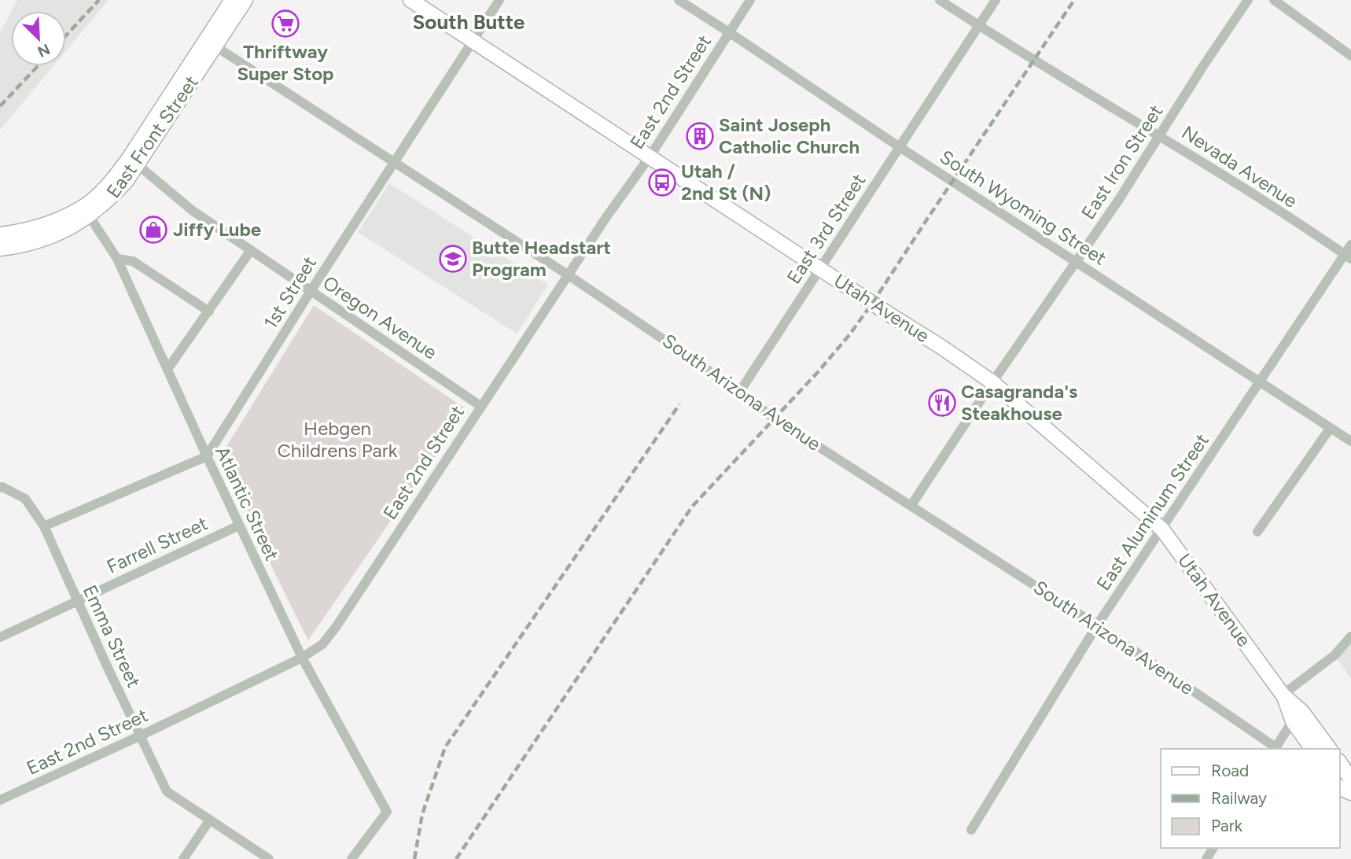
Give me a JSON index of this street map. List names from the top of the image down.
{
  "streets": {
    "main road": ["East Front Street", "Utah Avenue"],
    "street": [
      "East 2nd Street",
      "East Iron Street",
      "Nevada Avenue",
      "South Wyoming Street",
      "East 3rd Street",
      "1st Street",
      "Oregon Avenue",
      "South Arizona Avenue",
      "Atlantic Street",
      "East Aluminum Street",
      "Farrell Street",
      "Emma Street"
    ]
  },
  "crossings": [
    ["East 2nd Street", "South Wyoming Street"],
    ["East 2nd Street", "Utah Avenue"],
    ["East 2nd Street", "Oregon Avenue"],
    ["East 2nd Street", "South Arizona Avenue"],
    ["East 2nd Street", "Atlantic Street"],
    ["East 2nd Street", "Emma Street"],
    ["East Front Street", "Oregon Avenue"],
    ["East Front Street", "South Arizona Avenue"],
    ["East Front Street", "Atlantic Street"],
    ["East Iron Street", "Nevada Avenue"],
    ["East Iron Street", "South Wyoming Street"],
    ["East Iron Street", "Utah Avenue"],
    ["East Iron Street", "South Arizona Avenue"],
    ["Nevada Avenue", "East 3rd Street"],
    ["Nevada Avenue", "East Aluminum Street"],
    ["South Wyoming Street", "East 3rd Street"],
    ["South Wyoming Street", "East Aluminum Street"],
    ["East 3rd Street", "Utah Avenue"],
    ["East 3rd Street", "South Arizona Avenue"],
    ["1st Street", "Utah Avenue"],
    ["1st Street", "Oregon Avenue"],
    ["1st Street", "South Arizona Avenue"],
    ["1st Street", "Atlantic Street"],
    ["Utah Avenue", "East Aluminum Street"],
    ["South Arizona Avenue", "East Aluminum Street"],
    ["Atlantic Street", "Farrell Street"],
    ["Farrell Street", "Emma Street"]
  ],
  "districts": ["South Butte"],
  "parks": ["Hebgen Childrens Park"],
  "places": {
    "supermarket": ["Thriftway Super Stop"],
    "building": ["Saint Joseph Catholic Church"],
    "bus stop": ["Utah / 2nd St (N)"],
    "shop": ["Jiffy Lube"],
    "school or university": ["Butte Headstart Program"],
    "restaurant": ["Casagranda's Steakhouse"]
  },
  "legend": ["Road", "Railway", "Park"],
  "north": "bottom right"
}
